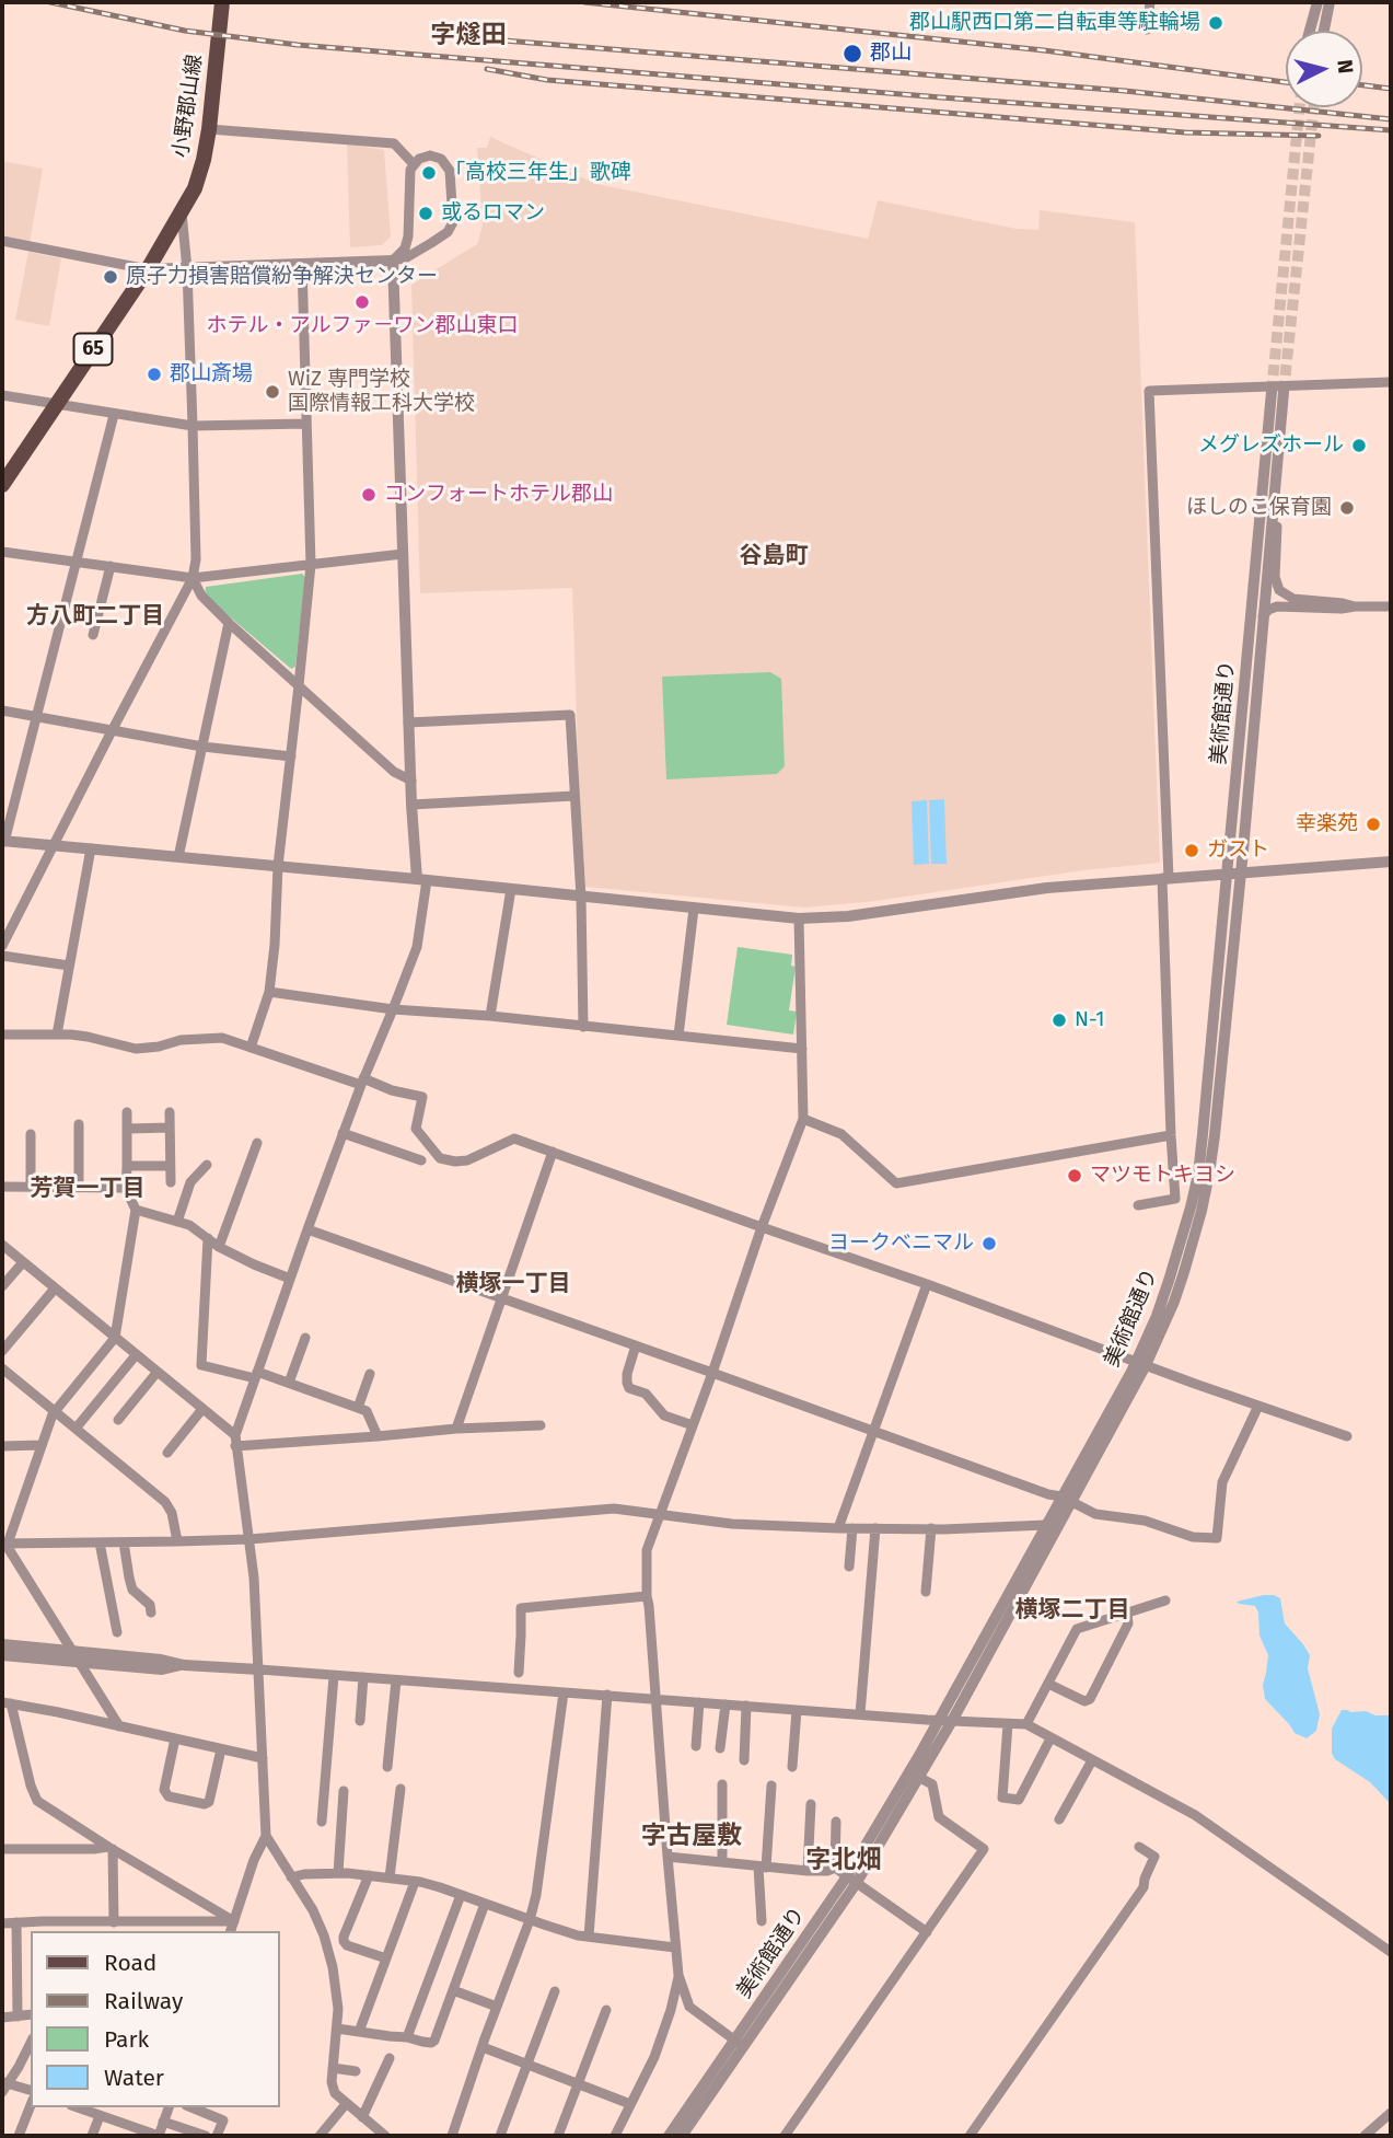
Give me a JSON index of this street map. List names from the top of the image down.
{
  "streets": {
    "main road": ["小野郡山線", "65"],
    "street": ["美術館通り"]
  },
  "districts": [
    "字燧田",
    "谷島町",
    "方八町二丁目",
    "芳賀一丁目",
    "横塚一丁目",
    "横塚二丁目",
    "字古屋敷",
    "字北畑"
  ],
  "places": [
    "郡山駅西口第二自転車等駐輪場",
    "郡山",
    "「高校三年生」歌碑",
    "或るロマン",
    "原子力損害賠償紛争解決センター",
    "ホテル・アルファ－ワン郡山東口",
    "郡山斎場",
    "WiZ 専門学校 国際情報工科大学校",
    "メグレズホール",
    "コンフォートホテル郡山",
    "ほしのこ保育園",
    "幸楽苑",
    "ガスト",
    "N-1",
    "マツモトキヨシ",
    "ヨークベニマル"
  ],
  "legend": [
    "Road",
    "Railway",
    "Park",
    "Water"
  ],
  "north": "right"
}
